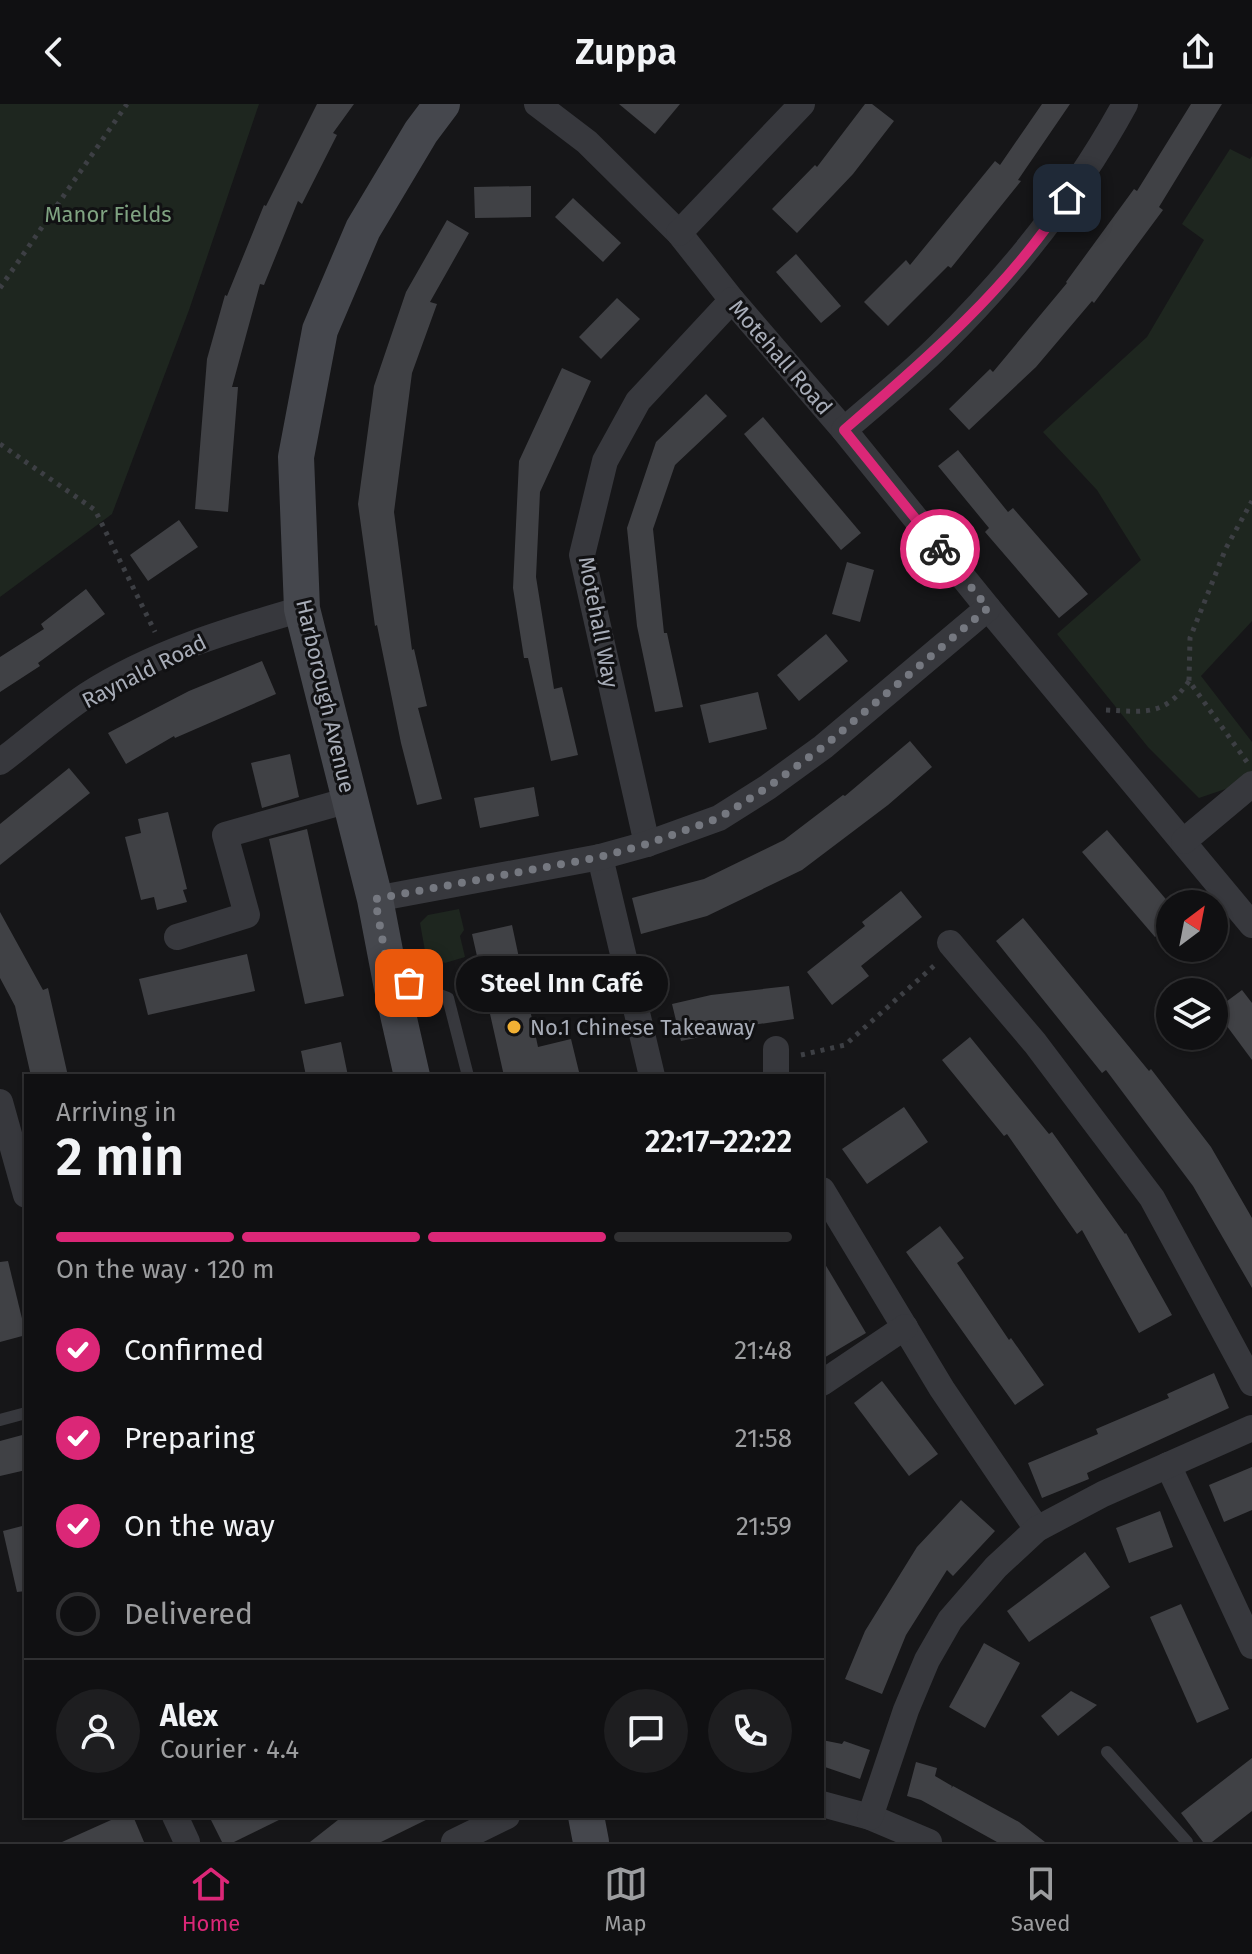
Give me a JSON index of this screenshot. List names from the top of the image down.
{
  "streets": {
    "street": [
      "Motehall Road",
      "Motehall Way",
      "Raynald Road",
      "Harborough Avenue"
    ]
  },
  "crossings": [
    ["Motehall Road", "Motehall Way"],
    ["Raynald Road", "Harborough Avenue"]
  ],
  "parks": ["Manor Fields"],
  "places": ["Steel Inn Café", "No.1 Chinese Takeaway"],
  "north": "top right",
  "page": {
    "header": "Zuppa",
    "bubble": "Steel Inn Café",
    "heading": ["2 min", "Arriving in", "22:17–22:22"],
    "panel": ["Alex", "Courier · 4.4"],
    "bar": "On the way · 120 m",
    "list": [
      ["Confirmed", "21:48"],
      ["Preparing", "21:58"],
      ["On the way", "21:59"],
      "Delivered"
    ],
    "tabs": ["Home", "Map", "Saved"]
  }
}
